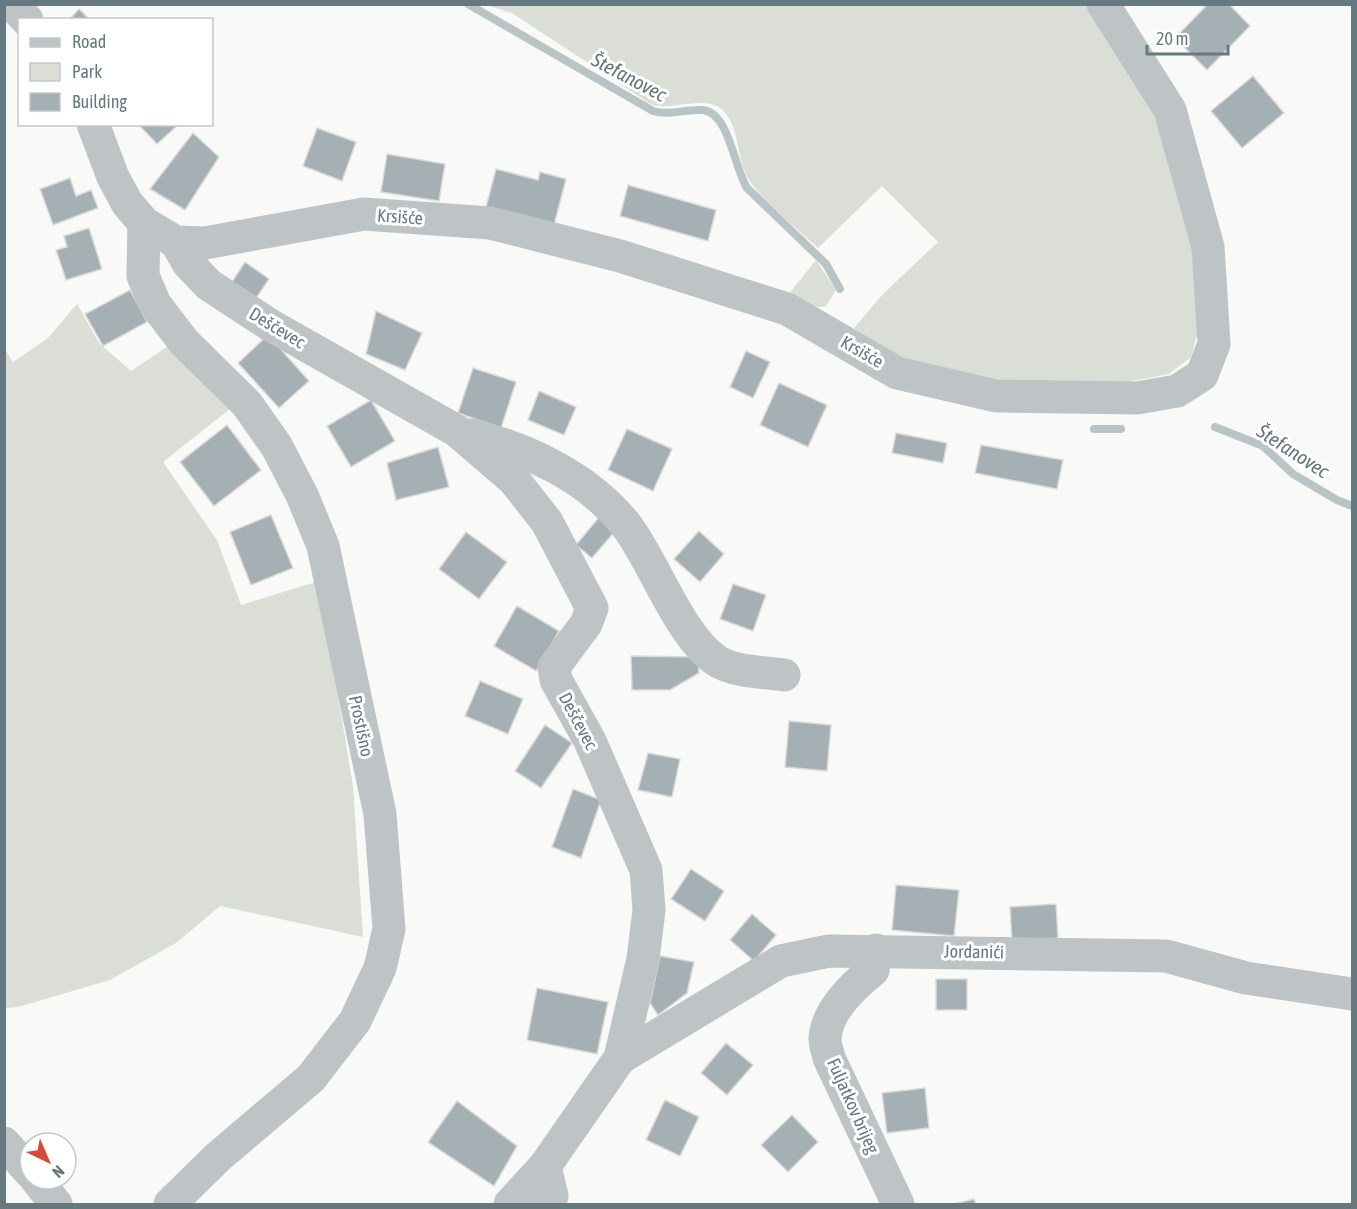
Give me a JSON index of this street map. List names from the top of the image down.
{
  "streets": {
    "street": [
      "Krsišće",
      "Deščevec",
      "Prostišno",
      "Jordanići",
      "Fuljatkov brijeg"
    ]
  },
  "crossings": [
    ["Krsišće", "Deščevec"],
    ["Krsišće", "Prostišno"],
    ["Deščevec", "Jordanići"],
    ["Jordanići", "Fuljatkov brijeg"]
  ],
  "water": ["Štefanovec"],
  "legend": ["Road", "Park", "Building"],
  "scale_bar": "20 m",
  "north": "bottom right"
}
